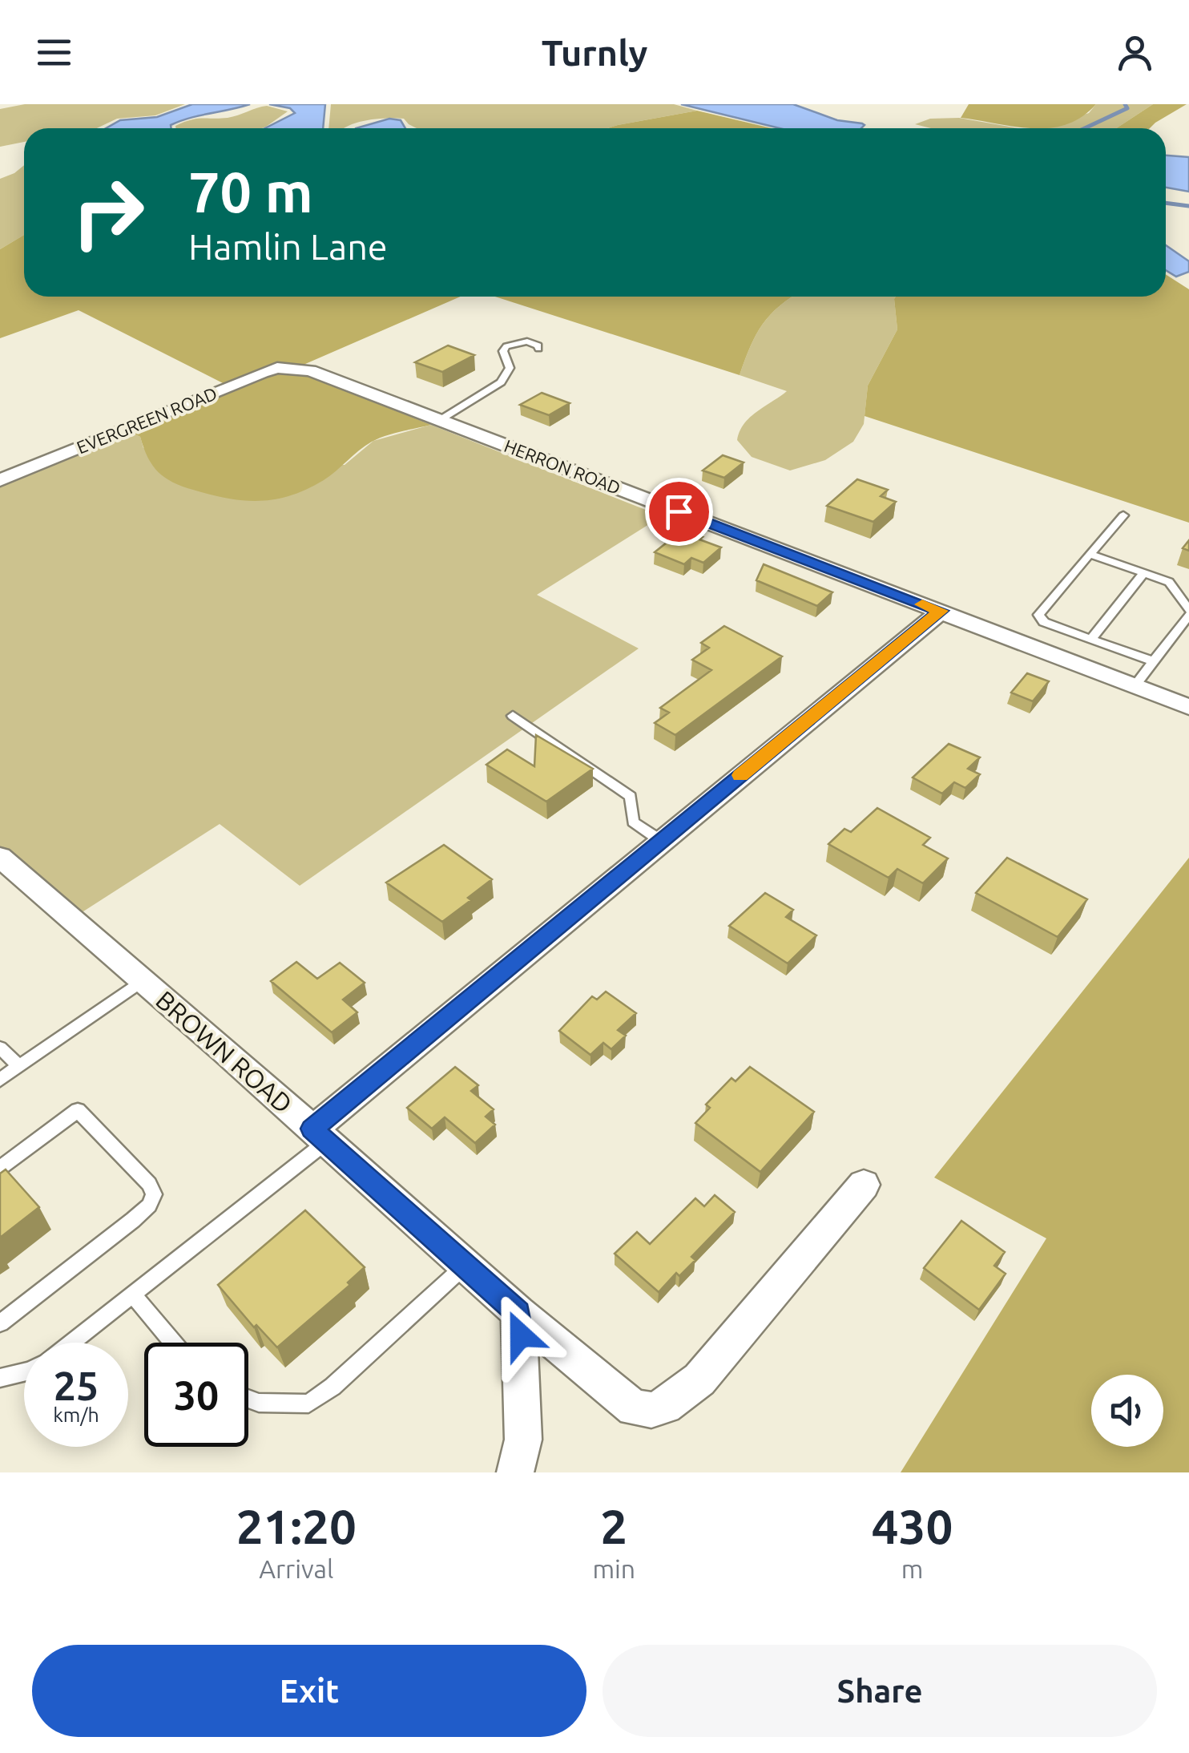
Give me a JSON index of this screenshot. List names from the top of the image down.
{
  "streets": {
    "street": ["EVERGREEN ROAD", "HERRON ROAD", "BROWN ROAD"]
  },
  "crossings": [
    ["EVERGREEN ROAD", "HERRON ROAD"]
  ],
  "page": {
    "header": "Turnly",
    "turn": ["70 m", "Hamlin Lane"],
    "speed": "25 km/h",
    "limit": "30",
    "eta": [
      "21:20",
      "Arrival",
      "2",
      "min",
      "430",
      "m"
    ],
    "buttons": ["Exit", "Share"]
  }
}
